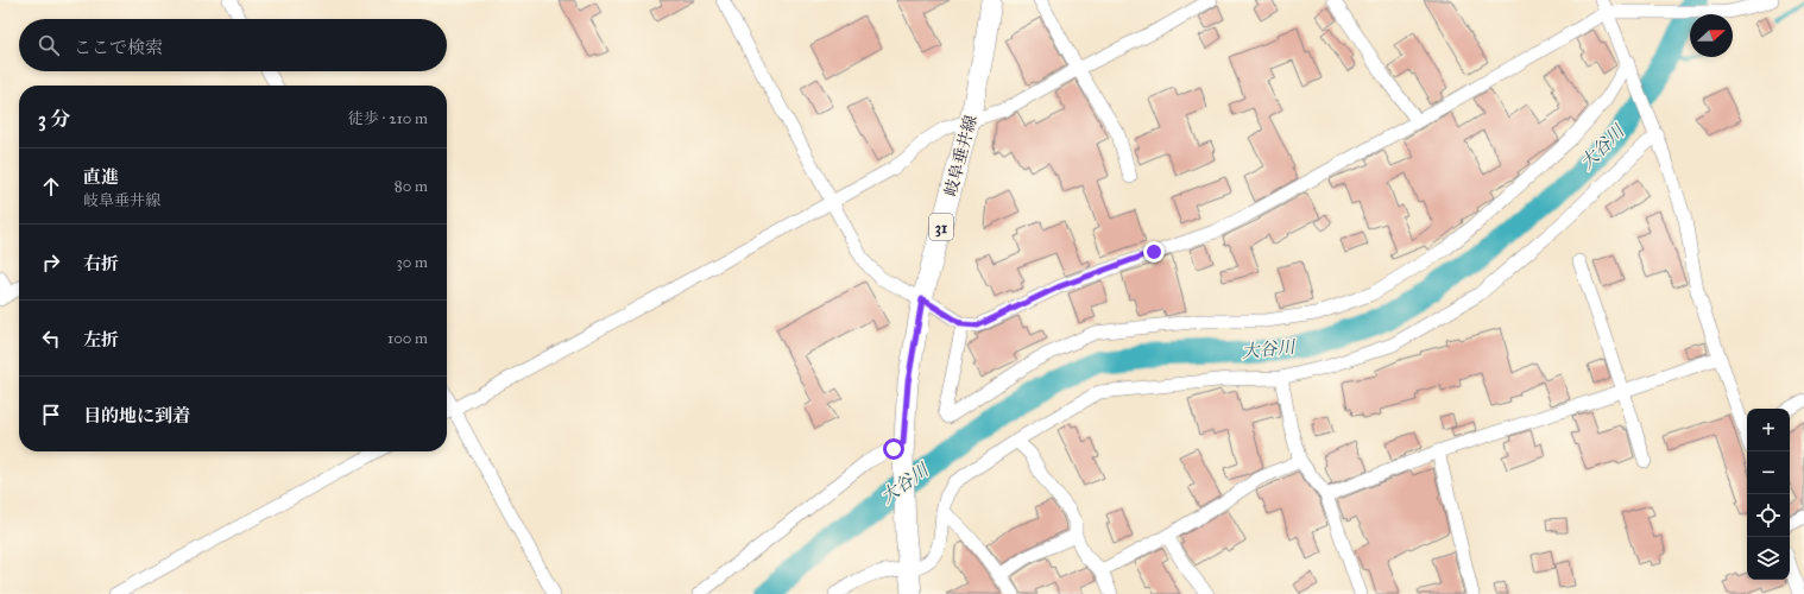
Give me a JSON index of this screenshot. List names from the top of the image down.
{
  "streets": {
    "main road": ["岐阜垂井線", "31"]
  },
  "water": ["大谷川"],
  "north": "right",
  "page": {
    "search": "ここで検索",
    "heading": ["3 分", "徒歩 · 210 m"],
    "list": [
      ["直進", "岐阜垂井線", "80 m"],
      ["右折", "30 m"],
      ["左折", "100 m"],
      "目的地に到着"
    ],
    "map_buttons": ["+", "−"]
  }
}
